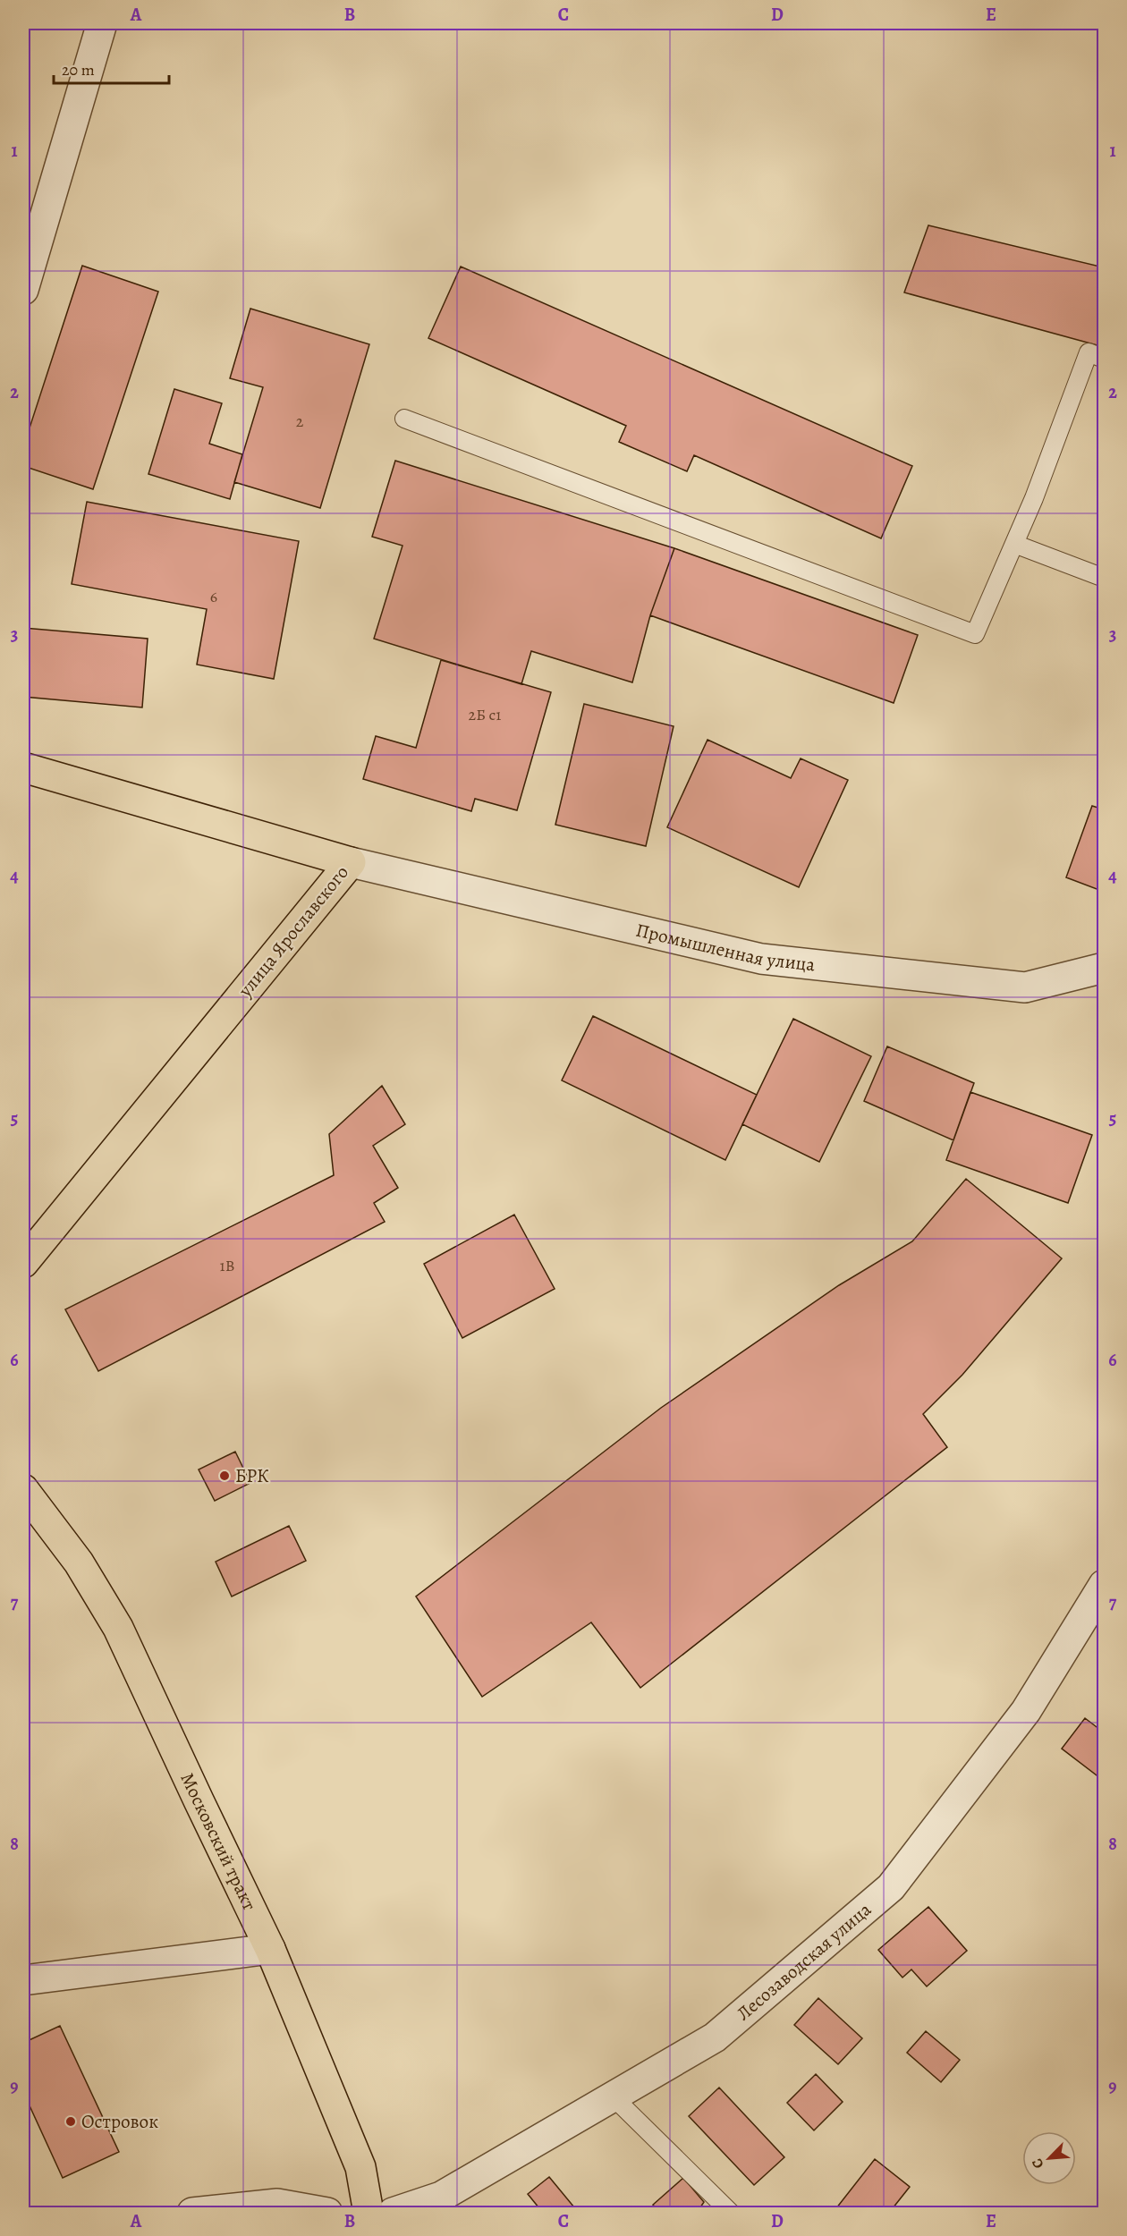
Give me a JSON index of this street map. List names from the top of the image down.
{
  "streets": {
    "main road": ["улица Ярославского", "Московский тракт"],
    "street": ["Промышленная улица", "Лесозаводская улица"]
  },
  "crossings": [
    ["улица Ярославского", "Промышленная улица"]
  ],
  "places": ["БРК", "Островок"],
  "house_numbers": [
    "2",
    "6",
    "2Б с1",
    "1В"
  ],
  "scale_bar": "20 m",
  "north": "bottom left",
  "grid": {
    "columns": [
      "A",
      "B",
      "C",
      "D",
      "E"
    ],
    "rows": [
      "1",
      "2",
      "3",
      "4",
      "5",
      "6",
      "7",
      "8",
      "9"
    ]
  }
}
